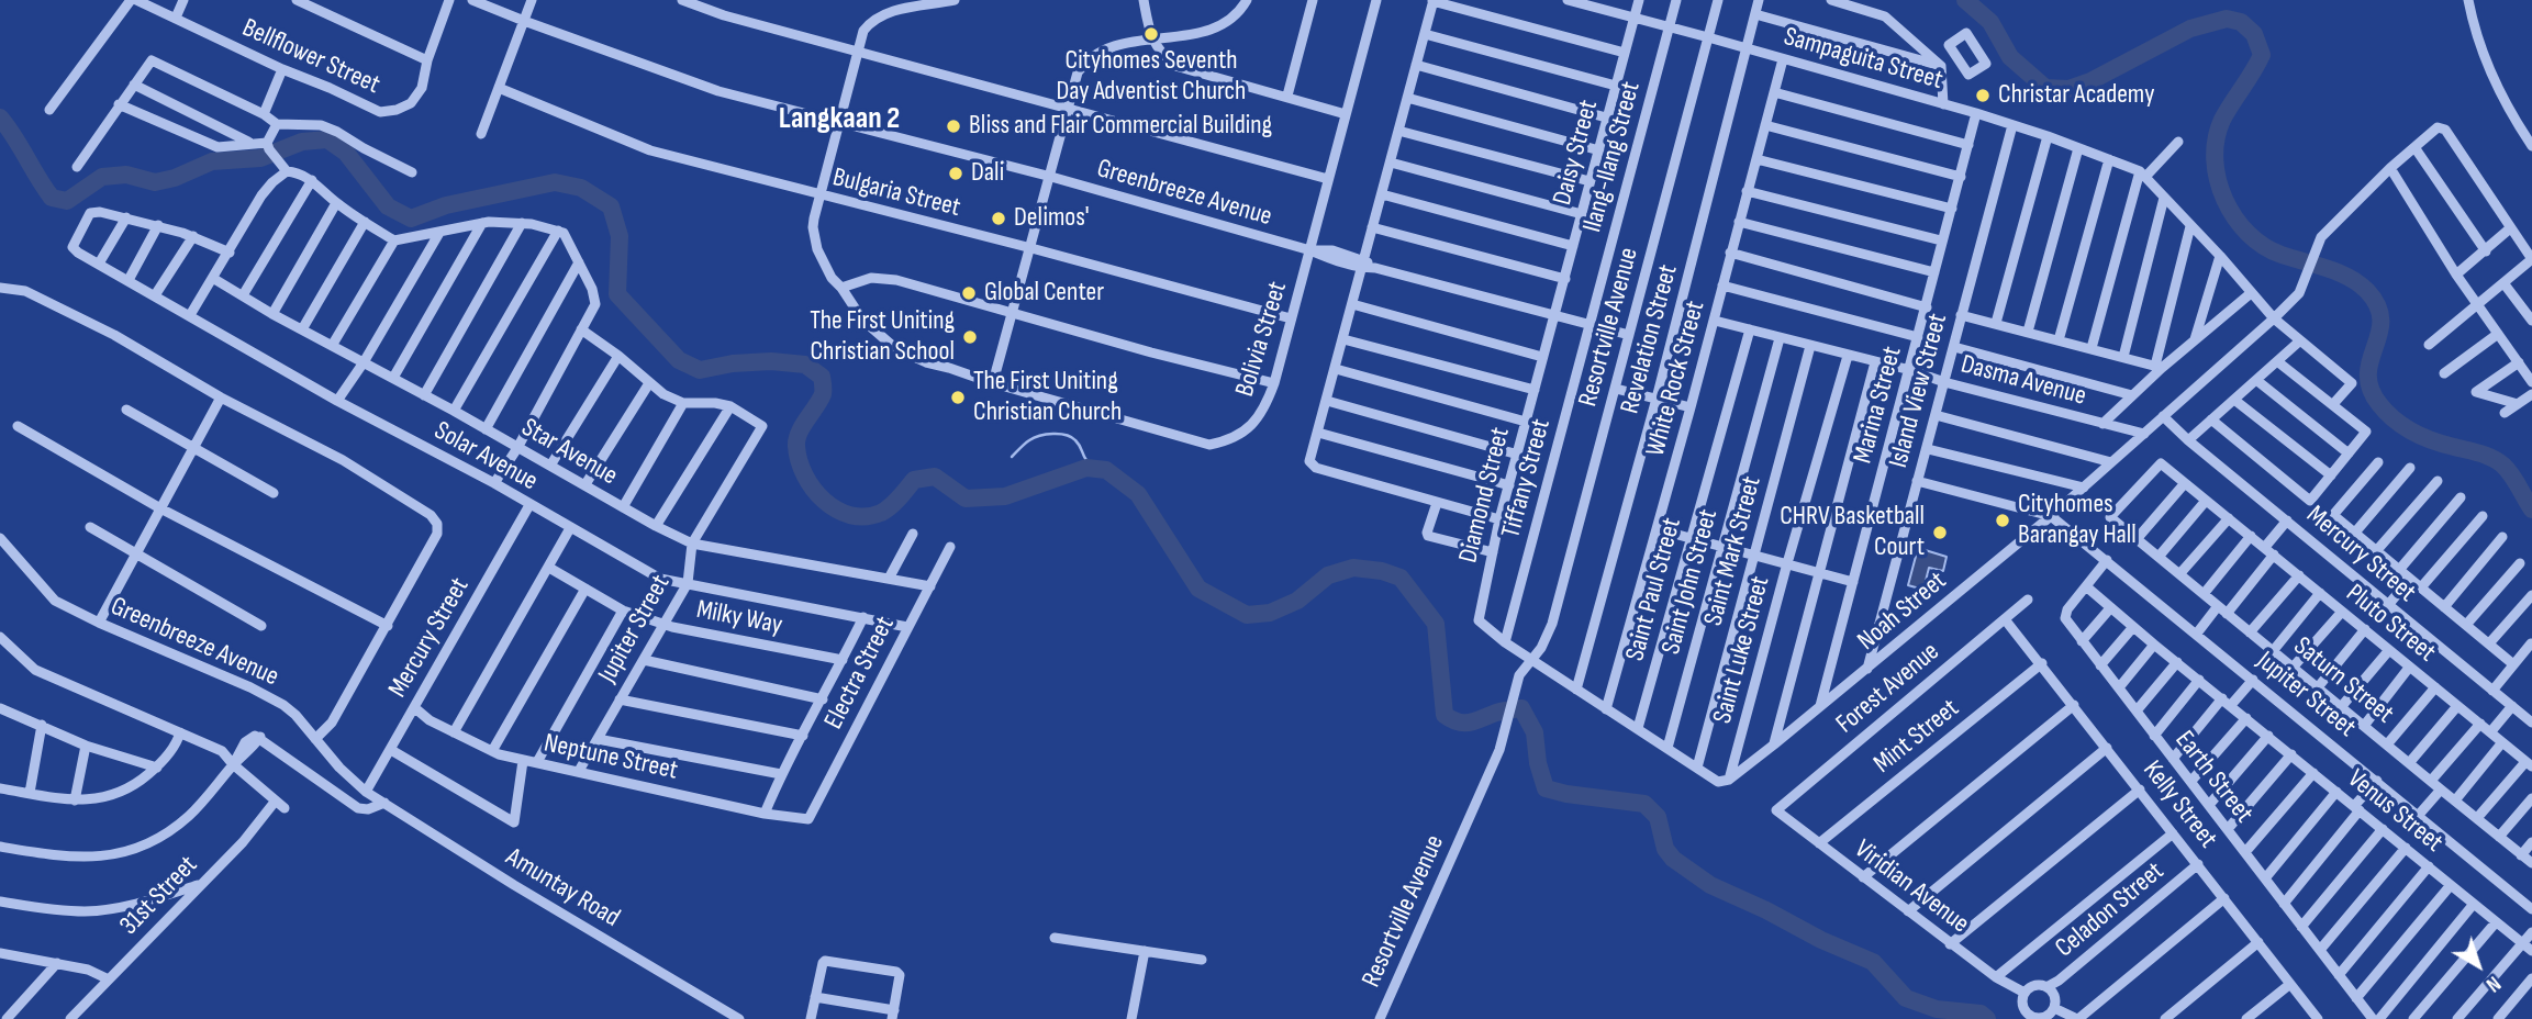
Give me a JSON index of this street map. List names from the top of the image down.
{
  "streets": {
    "street": [
      "Bellflower Street",
      "Sampaguita Street",
      "Daisy Street",
      "Ilang-Ilang Street",
      "Bulgaria Street",
      "Greenbreeze Avenue",
      "Resortville Avenue",
      "Bolivia Street",
      "Revelation Street",
      "White Rock Street",
      "Dasma Avenue",
      "Island View Street",
      "Marina Street",
      "Star Avenue",
      "Solar Avenue",
      "Tiffany Street",
      "Diamond Street",
      "Saint Mark Street",
      "Mercury Street",
      "Saint John Street",
      "Saint Paul Street",
      "Noah Street",
      "Milky Way",
      "Pluto Street",
      "Jupiter Street",
      "Saint Luke Street",
      "Electra Street",
      "Saturn Street",
      "Forest Avenue",
      "Mint Street",
      "Neptune Street",
      "Earth Street",
      "Kelly Street",
      "Venus Street",
      "Viridian Avenue",
      "Amuntay Road",
      "31st Street",
      "Celadon Street"
    ]
  },
  "crossings": [
    ["Sampaguita Street", "Daisy Street"],
    ["Sampaguita Street", "Ilang-Ilang Street"],
    ["Sampaguita Street", "Resortville Avenue"],
    ["Sampaguita Street", "Revelation Street"],
    ["Sampaguita Street", "White Rock Street"],
    ["Sampaguita Street", "Island View Street"],
    ["Sampaguita Street", "Marina Street"],
    ["Sampaguita Street", "Noah Street"],
    ["Daisy Street", "Greenbreeze Avenue"],
    ["Daisy Street", "Diamond Street"],
    ["Ilang-Ilang Street", "Greenbreeze Avenue"],
    ["Ilang-Ilang Street", "Tiffany Street"],
    ["Bulgaria Street", "Bolivia Street"],
    ["Greenbreeze Avenue", "Resortville Avenue"],
    ["Greenbreeze Avenue", "Bolivia Street"],
    ["Greenbreeze Avenue", "Tiffany Street"],
    ["Greenbreeze Avenue", "Diamond Street"],
    ["Greenbreeze Avenue", "Mercury Street"],
    ["Greenbreeze Avenue", "Amuntay Road"],
    ["Resortville Avenue", "Diamond Street"],
    ["White Rock Street", "Dasma Avenue"],
    ["Dasma Avenue", "Island View Street"],
    ["Dasma Avenue", "Marina Street"],
    ["Dasma Avenue", "Saint Mark Street"],
    ["Dasma Avenue", "Saint John Street"],
    ["Dasma Avenue", "Saint Paul Street"],
    ["Dasma Avenue", "Noah Street"],
    ["Dasma Avenue", "Saint Luke Street"],
    ["Island View Street", "Noah Street"],
    ["Marina Street", "Noah Street"],
    ["Star Avenue", "Jupiter Street"],
    ["Star Avenue", "Electra Street"],
    ["Solar Avenue", "Mercury Street"],
    ["Solar Avenue", "Jupiter Street"],
    ["Solar Avenue", "Electra Street"],
    ["Tiffany Street", "Diamond Street"],
    ["Mercury Street", "Noah Street"],
    ["Mercury Street", "Neptune Street"],
    ["Mercury Street", "Amuntay Road"],
    ["Noah Street", "Jupiter Street"],
    ["Noah Street", "Saint Luke Street"],
    ["Milky Way", "Jupiter Street"],
    ["Pluto Street", "Saturn Street"],
    ["Jupiter Street", "Neptune Street"],
    ["Jupiter Street", "Earth Street"],
    ["Electra Street", "Neptune Street"],
    ["Forest Avenue", "Kelly Street"],
    ["Forest Avenue", "Viridian Avenue"],
    ["Mint Street", "Kelly Street"],
    ["Mint Street", "Viridian Avenue"],
    ["Earth Street", "Venus Street"],
    ["Kelly Street", "Celadon Street"],
    ["Viridian Avenue", "Celadon Street"]
  ],
  "districts": ["Langkaan 2"],
  "places": [
    "Cityhomes Seventh Day Adventist Church",
    "Christar Academy",
    "Bliss and Flair Commercial Building",
    "Dali",
    "Delimos'",
    "Global Center",
    "The First Uniting Christian School",
    "The First Uniting Christian Church",
    "Cityhomes Barangay Hall",
    "CHRV Basketball Court"
  ],
  "north": "bottom right"
}
